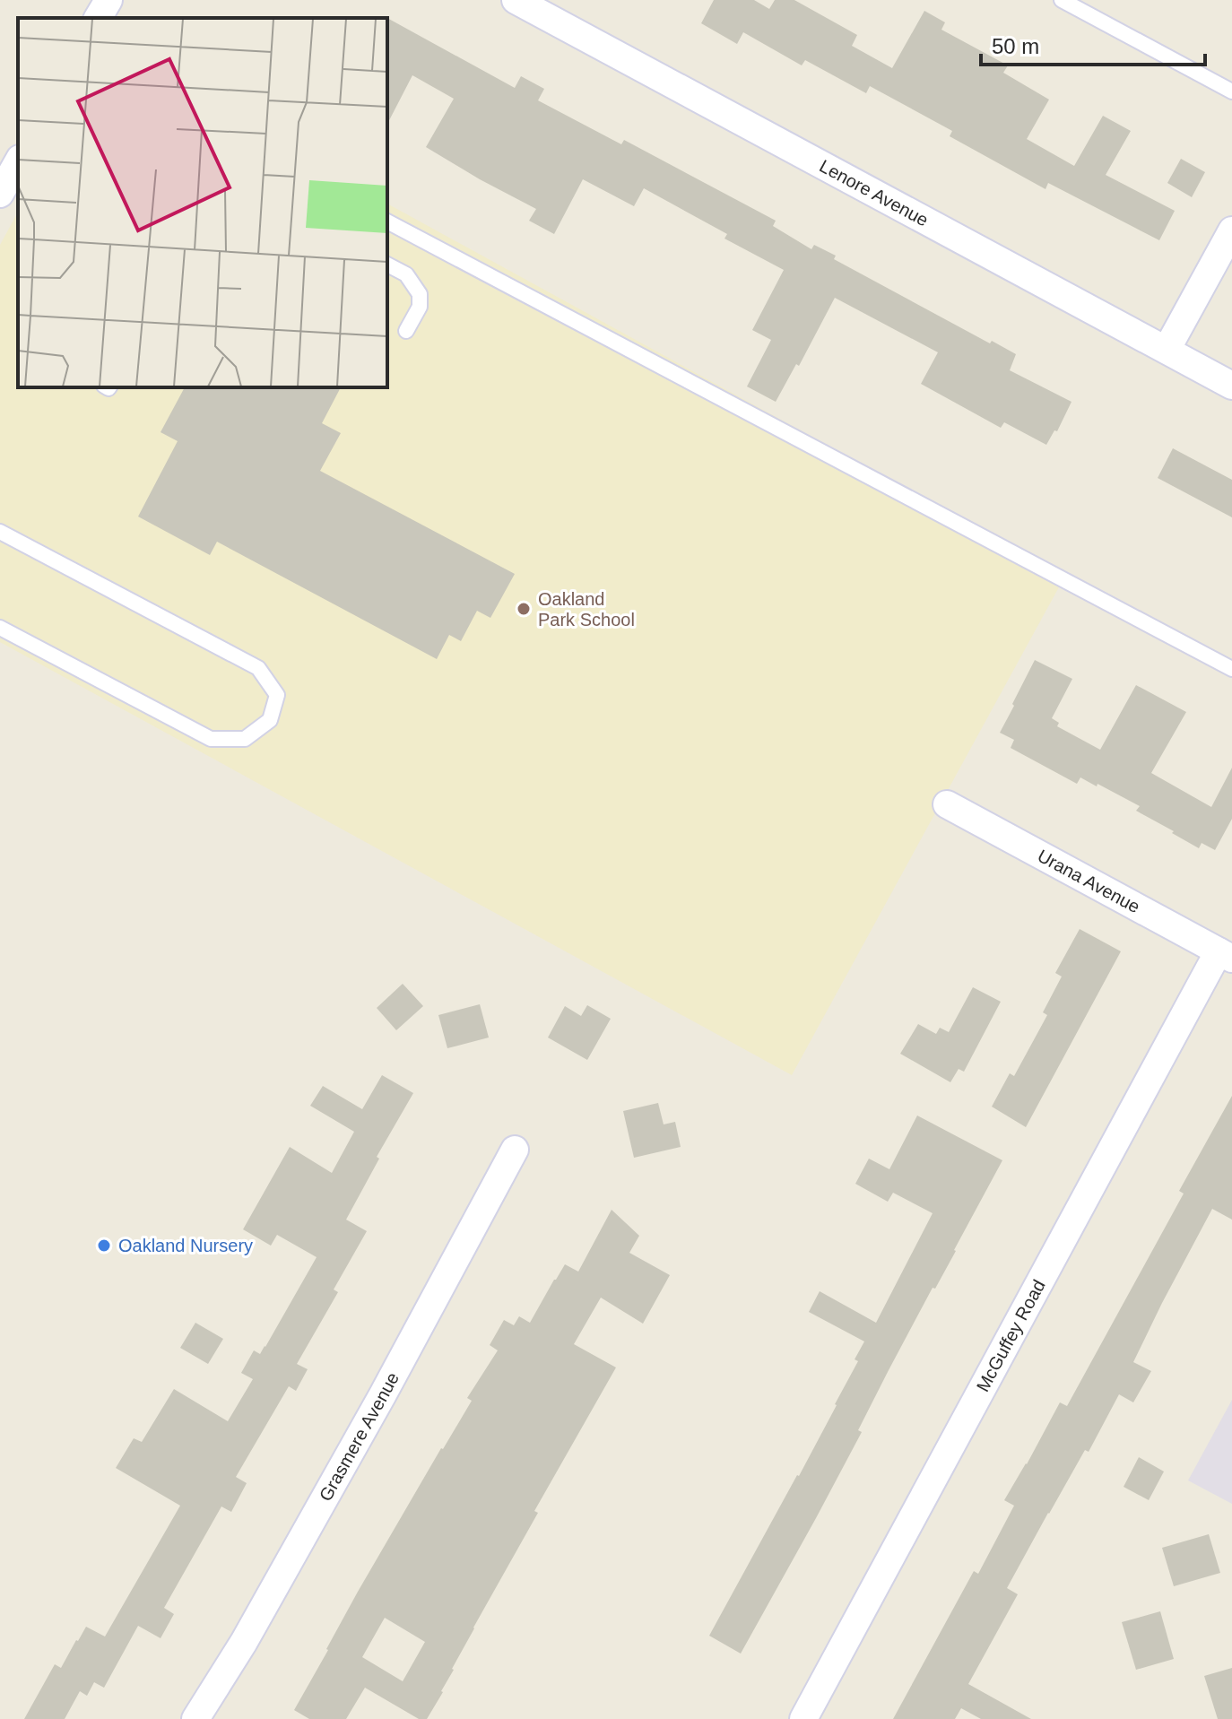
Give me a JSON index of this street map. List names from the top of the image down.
{
  "streets": {
    "street": [
      "Lenore Avenue",
      "Urana Avenue",
      "McGuffey Road",
      "Grasmere Avenue"
    ]
  },
  "crossings": [
    ["Urana Avenue", "McGuffey Road"]
  ],
  "places": ["Oakland Park School", "Oakland Nursery"],
  "scale_bar": "50 m"
}
